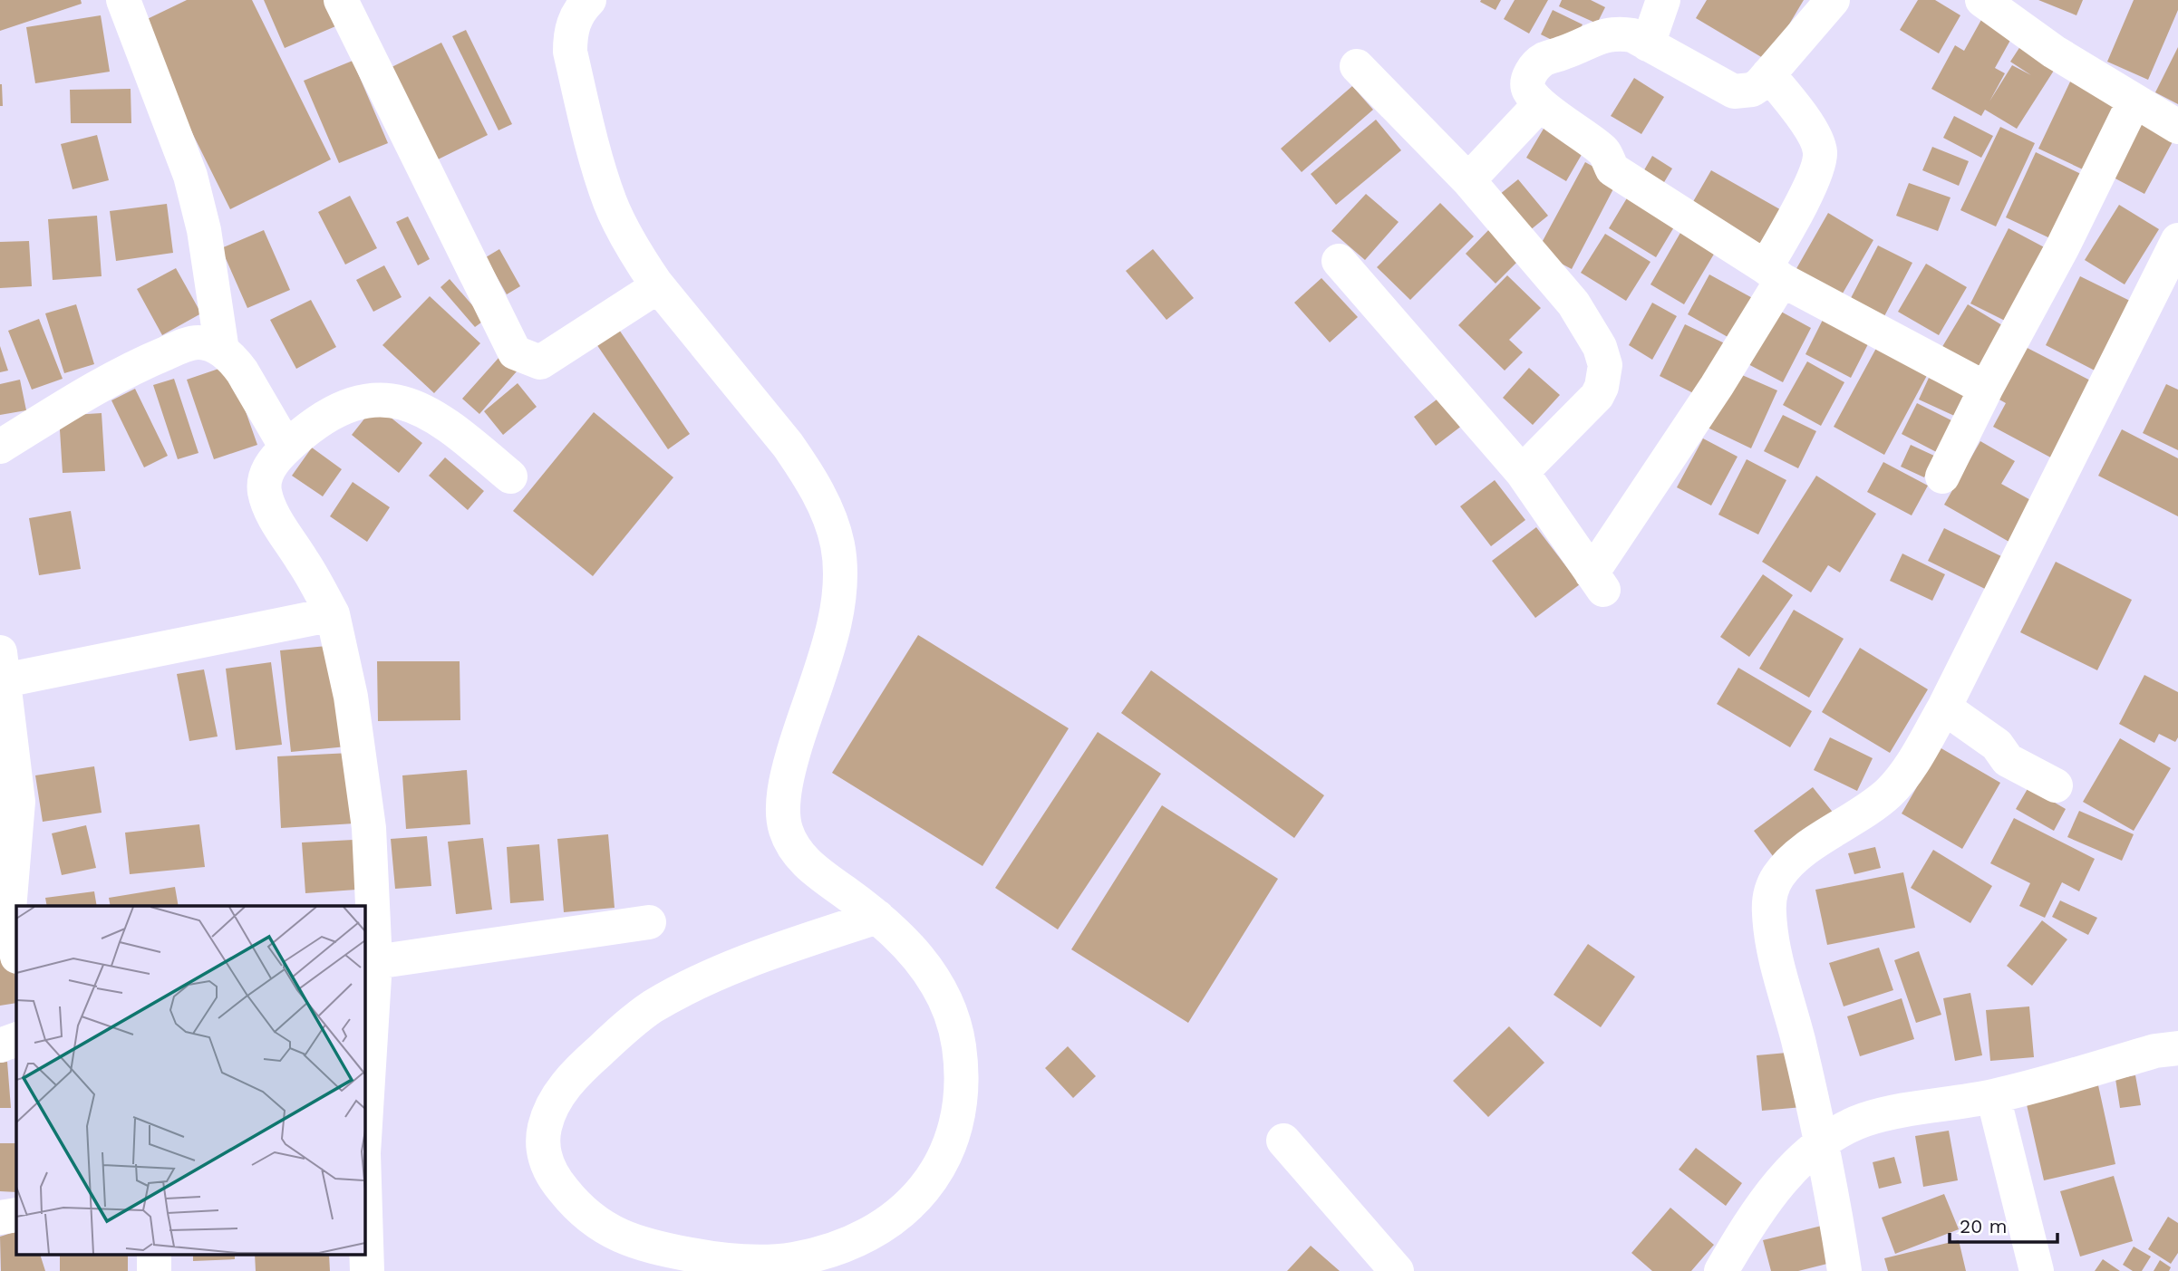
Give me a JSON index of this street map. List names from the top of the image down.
{
  "scale_bar": "20 m"
}
